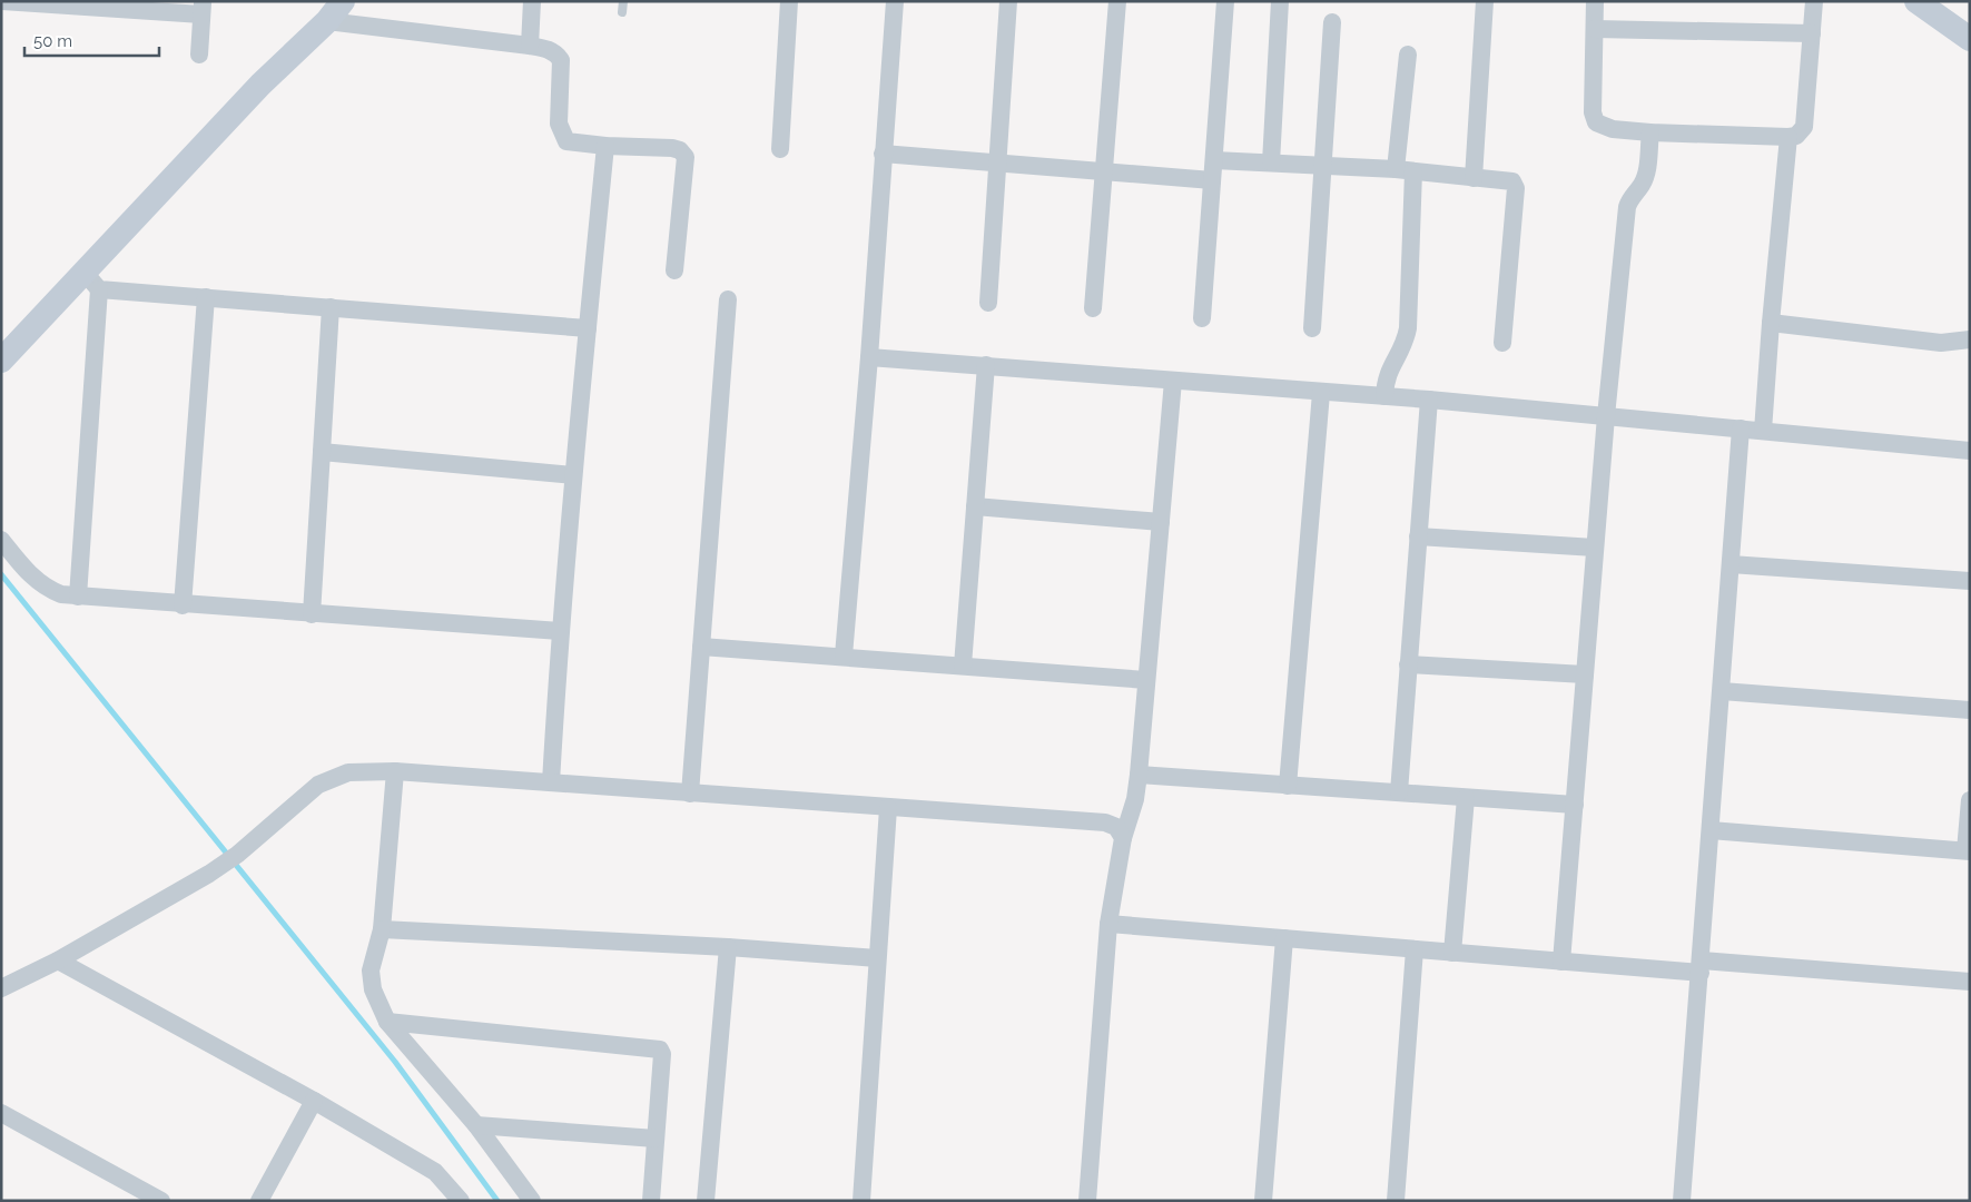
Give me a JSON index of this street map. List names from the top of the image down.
{
  "scale_bar": "50 m"
}
